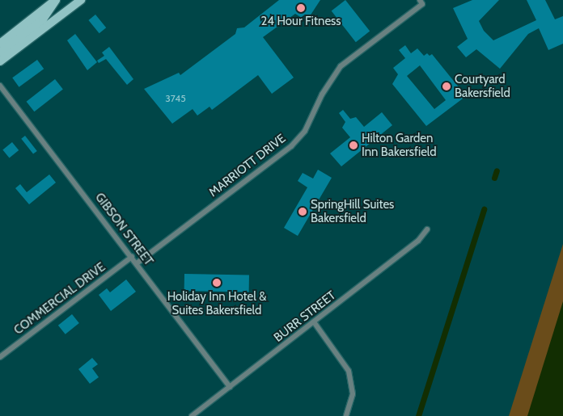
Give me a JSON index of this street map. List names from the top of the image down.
{
  "streets": {
    "street": [
      "MARRIOTT DRIVE",
      "GIBSON STREET",
      "COMMERCIAL DRIVE",
      "BURR STREET"
    ]
  },
  "crossings": [
    ["MARRIOTT DRIVE", "GIBSON STREET"],
    ["GIBSON STREET", "COMMERCIAL DRIVE"],
    ["GIBSON STREET", "BURR STREET"]
  ],
  "places": [
    "24 Hour Fitness",
    "Courtyard Bakersfield",
    "Hilton Garden Inn Bakersfield",
    "SpringHill Suites Bakersfield",
    "Holiday Inn Hotel & Suites Bakersfield"
  ],
  "house_numbers": ["3745"]
}
